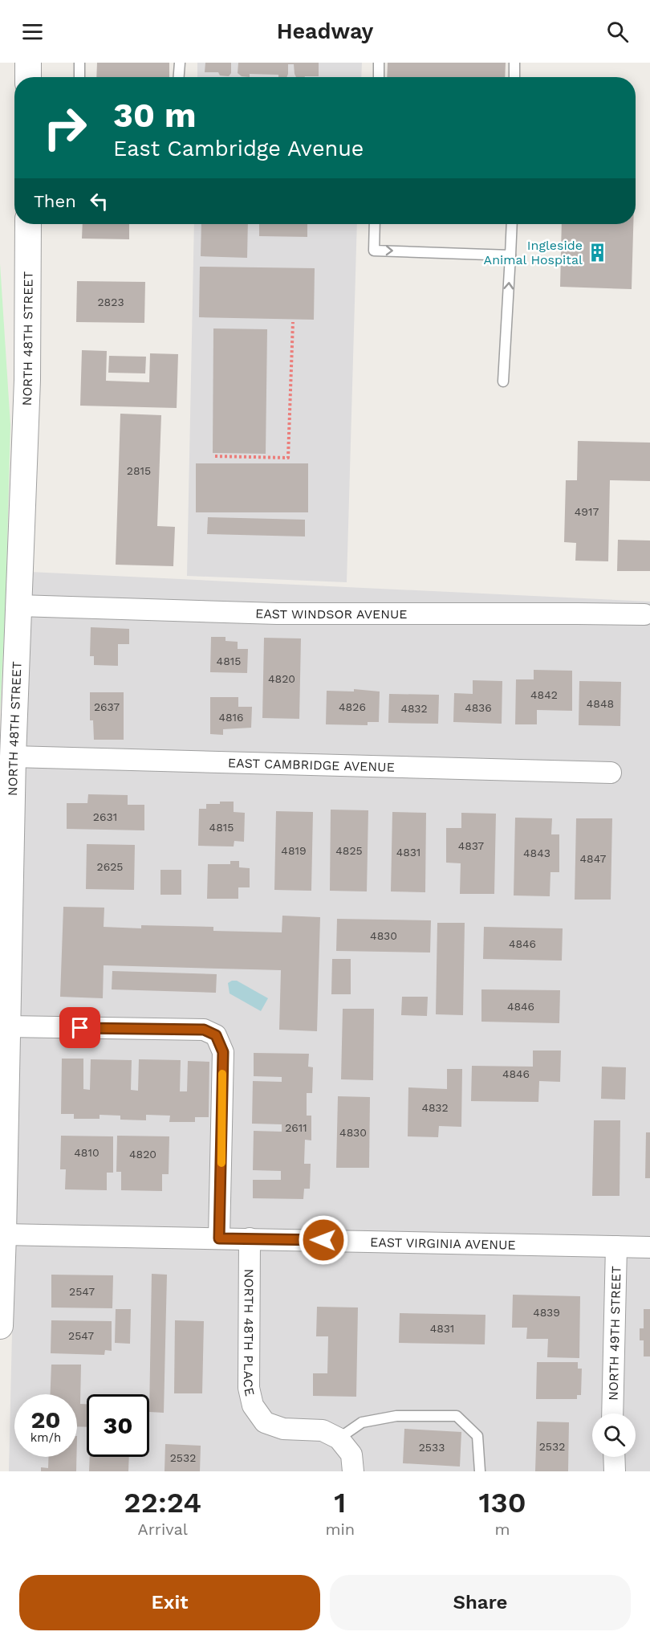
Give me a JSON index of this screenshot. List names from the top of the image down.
{
  "streets": {
    "street": [
      "NORTH 48TH STREET",
      "EAST WINDSOR AVENUE",
      "EAST CAMBRIDGE AVENUE",
      "EAST VIRGINIA AVENUE",
      "NORTH 48TH PLACE",
      "NORTH 49TH STREET"
    ]
  },
  "crossings": [
    ["NORTH 48TH STREET", "EAST WINDSOR AVENUE"],
    ["NORTH 48TH STREET", "EAST CAMBRIDGE AVENUE"],
    ["NORTH 48TH STREET", "EAST VIRGINIA AVENUE"],
    ["EAST VIRGINIA AVENUE", "NORTH 48TH PLACE"],
    ["EAST VIRGINIA AVENUE", "NORTH 49TH STREET"]
  ],
  "places": {
    "building": ["Ingleside Animal Hospital"]
  },
  "house_numbers": [
    "2823",
    "2815",
    "4917",
    "4815",
    "4820",
    "4842",
    "4848",
    "2637",
    "4826",
    "4836",
    "4832",
    "4816",
    "2631",
    "4815",
    "4837",
    "4819",
    "4825",
    "4831",
    "4843",
    "4847",
    "2625",
    "4830",
    "4846",
    "4846",
    "4846",
    "4832",
    "2611",
    "4830",
    "4810",
    "4820",
    "2547",
    "4839",
    "4831",
    "2547",
    "2532",
    "2533",
    "2532"
  ],
  "page": {
    "header": "Headway",
    "turn": ["30 m", "East Cambridge Avenue"],
    "then": "Then",
    "speed": "20 km/h",
    "limit": "30",
    "eta": [
      "22:24",
      "Arrival",
      "1",
      "min",
      "130",
      "m"
    ],
    "buttons": ["Exit", "Share"]
  }
}
